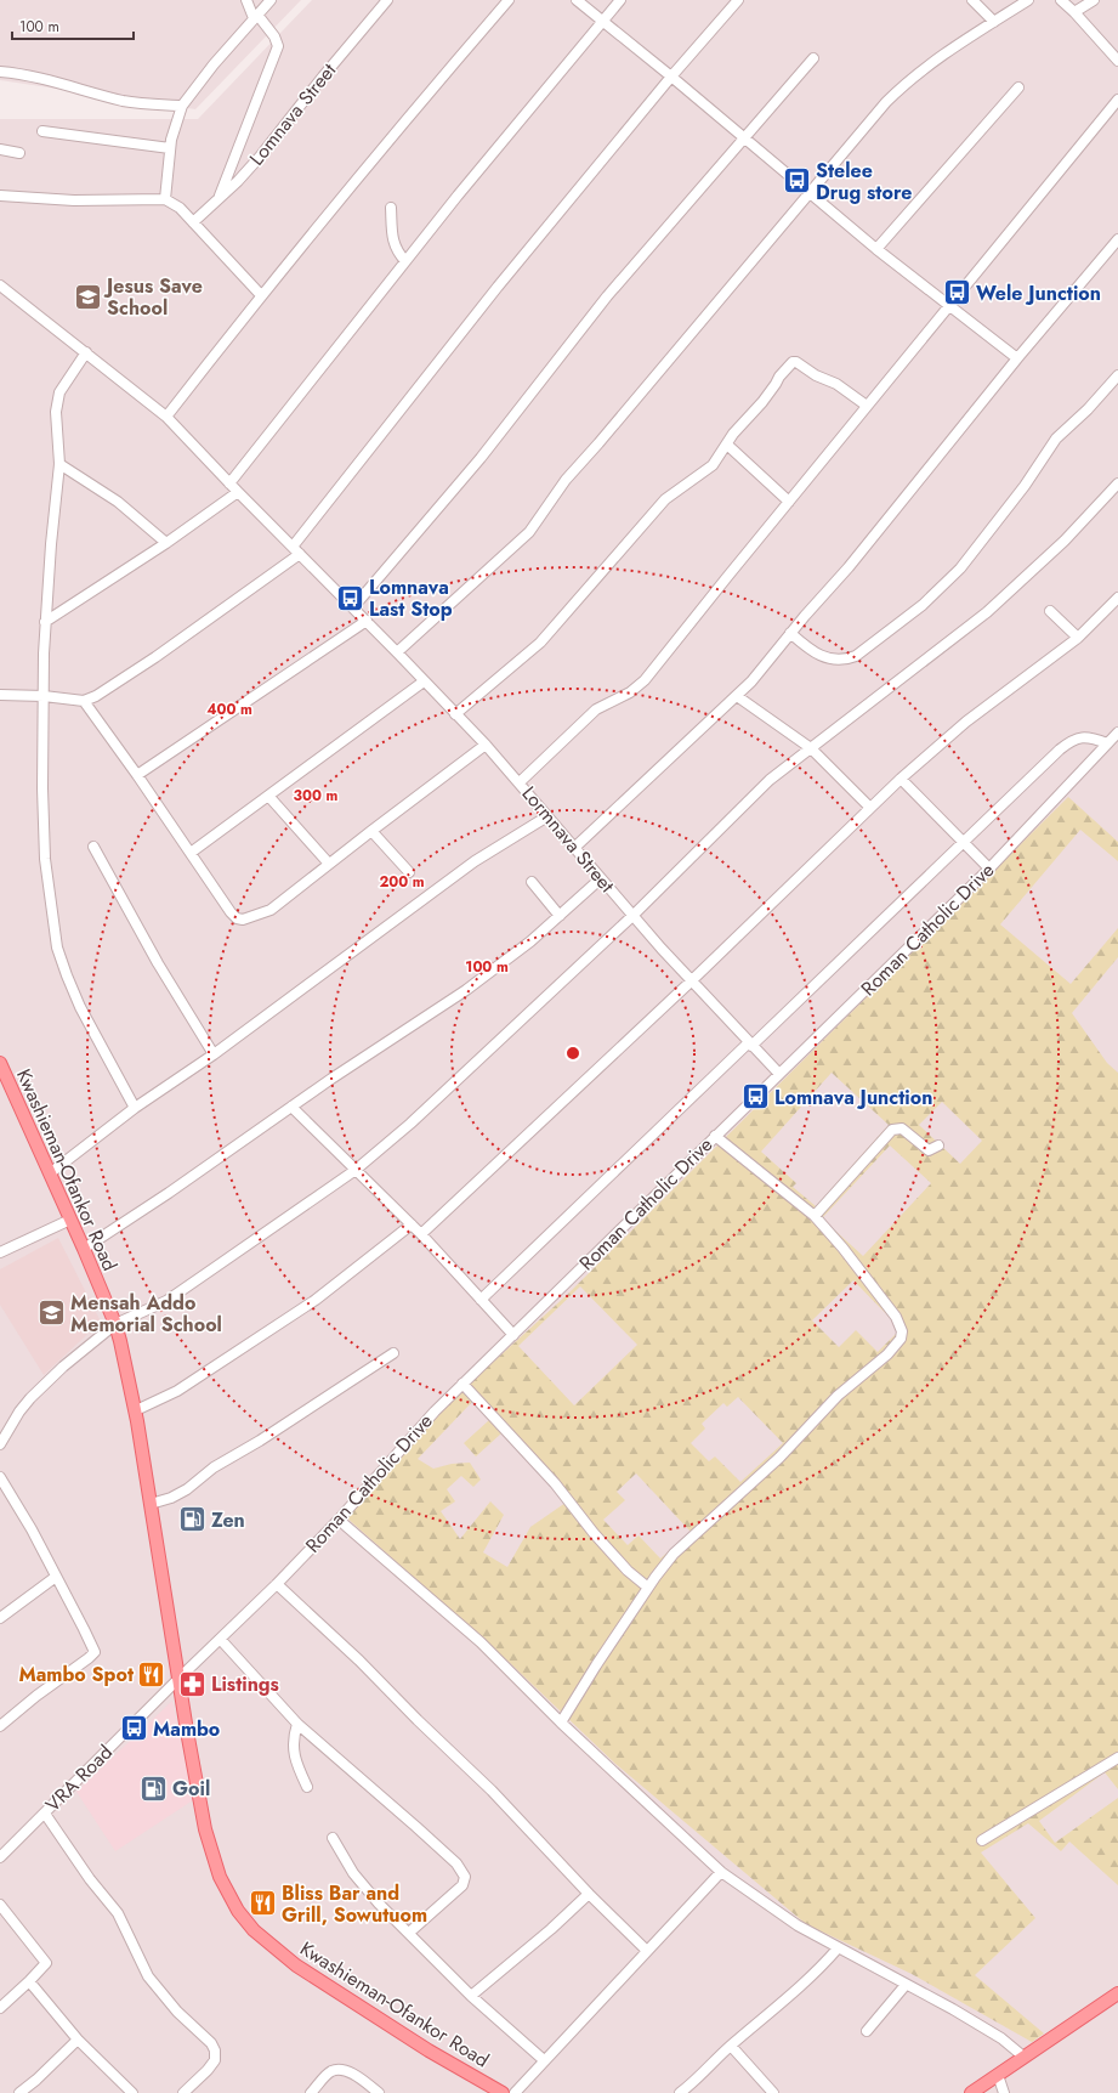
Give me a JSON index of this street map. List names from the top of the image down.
{
  "streets": {
    "main road": ["Kwashieman-Ofankor Road"],
    "street": [
      "Lomnava Street",
      "Lormnava Street",
      "Roman Catholic Drive",
      "VRA Road"
    ]
  },
  "crossings": [
    ["Lormnava Street", "Roman Catholic Drive"],
    ["Roman Catholic Drive", "Kwashieman-Ofankor Road"],
    ["Roman Catholic Drive", "VRA Road"],
    ["Kwashieman-Ofankor Road", "VRA Road"]
  ],
  "places": {
    "bus stop": [
      "Stelee Drug store",
      "Wele Junction",
      "Lomnava Last Stop",
      "Lomnava Junction",
      "Mambo"
    ],
    "school or university": ["Jesus Save School", "Mensah Addo Memorial School"],
    "fuel station": ["Zen", "Goil"],
    "restaurant": ["Mambo Spot", "Bliss Bar and Grill, Sowutuom"],
    "pharmacy": ["Listings"]
  },
  "scale_bar": "100 m",
  "rings": [
    "400 m",
    "300 m",
    "200 m",
    "100 m"
  ]
}
